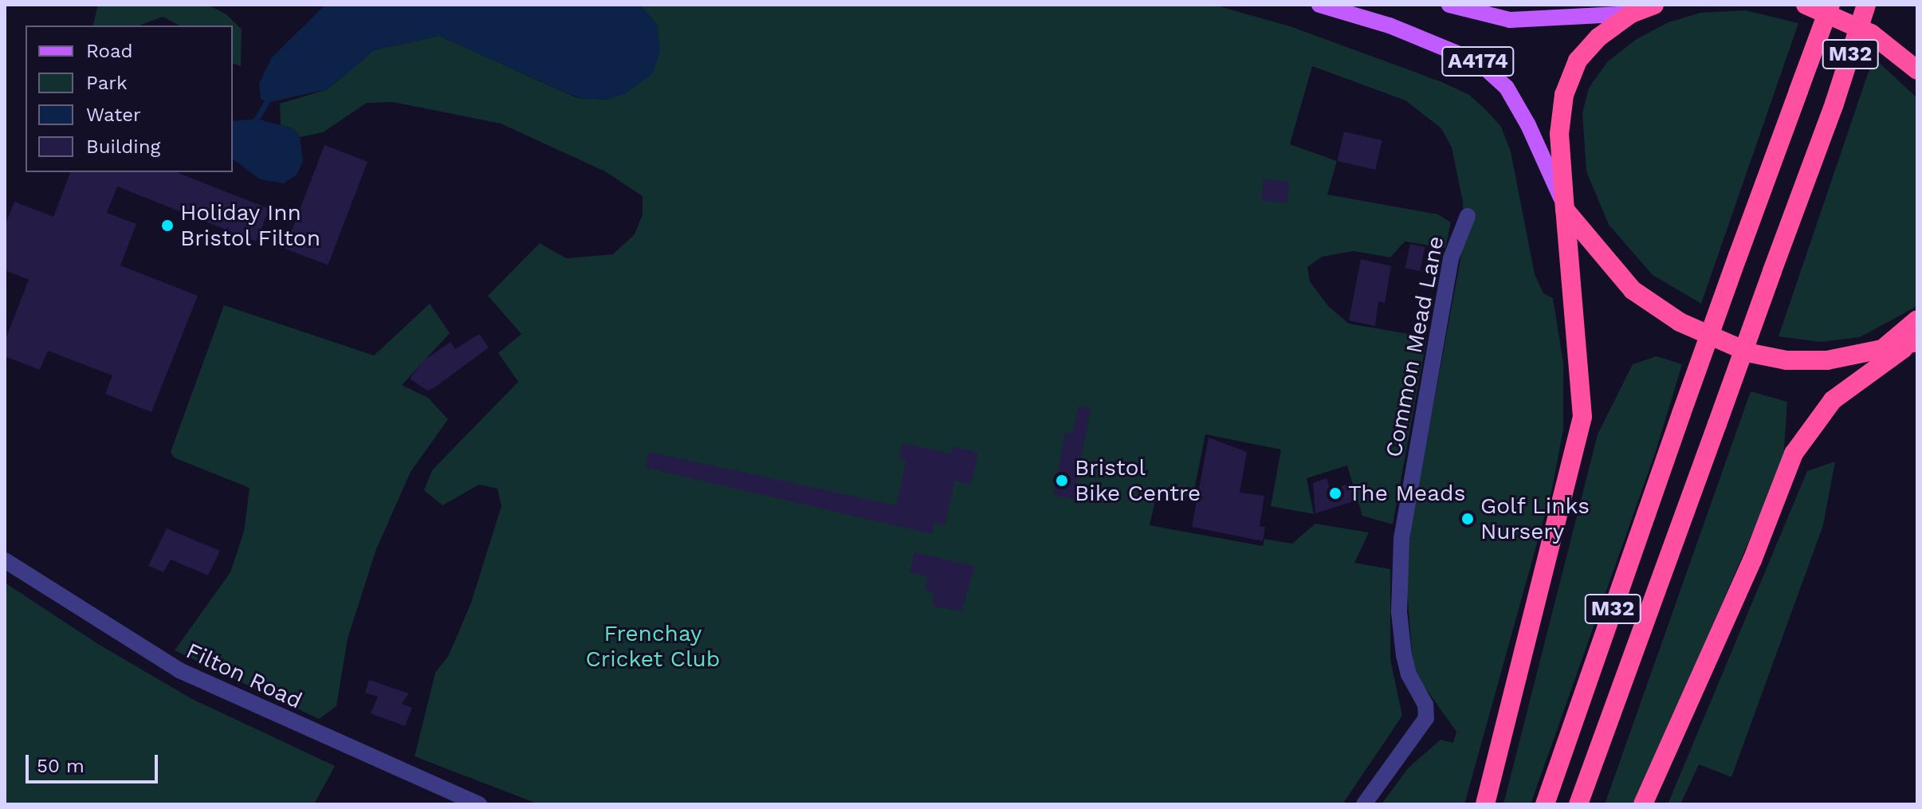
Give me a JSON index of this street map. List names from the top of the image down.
{
  "streets": {
    "highway": ["M32"],
    "main road": ["A4174"],
    "street": ["Common Mead Lane", "Filton Road"]
  },
  "parks": ["Frenchay Cricket Club"],
  "places": [
    "Holiday Inn Bristol Filton",
    "Bristol Bike Centre",
    "The Meads",
    "Golf Links Nursery"
  ],
  "legend": [
    "Road",
    "Park",
    "Water",
    "Building"
  ],
  "scale_bar": "50 m"
}
